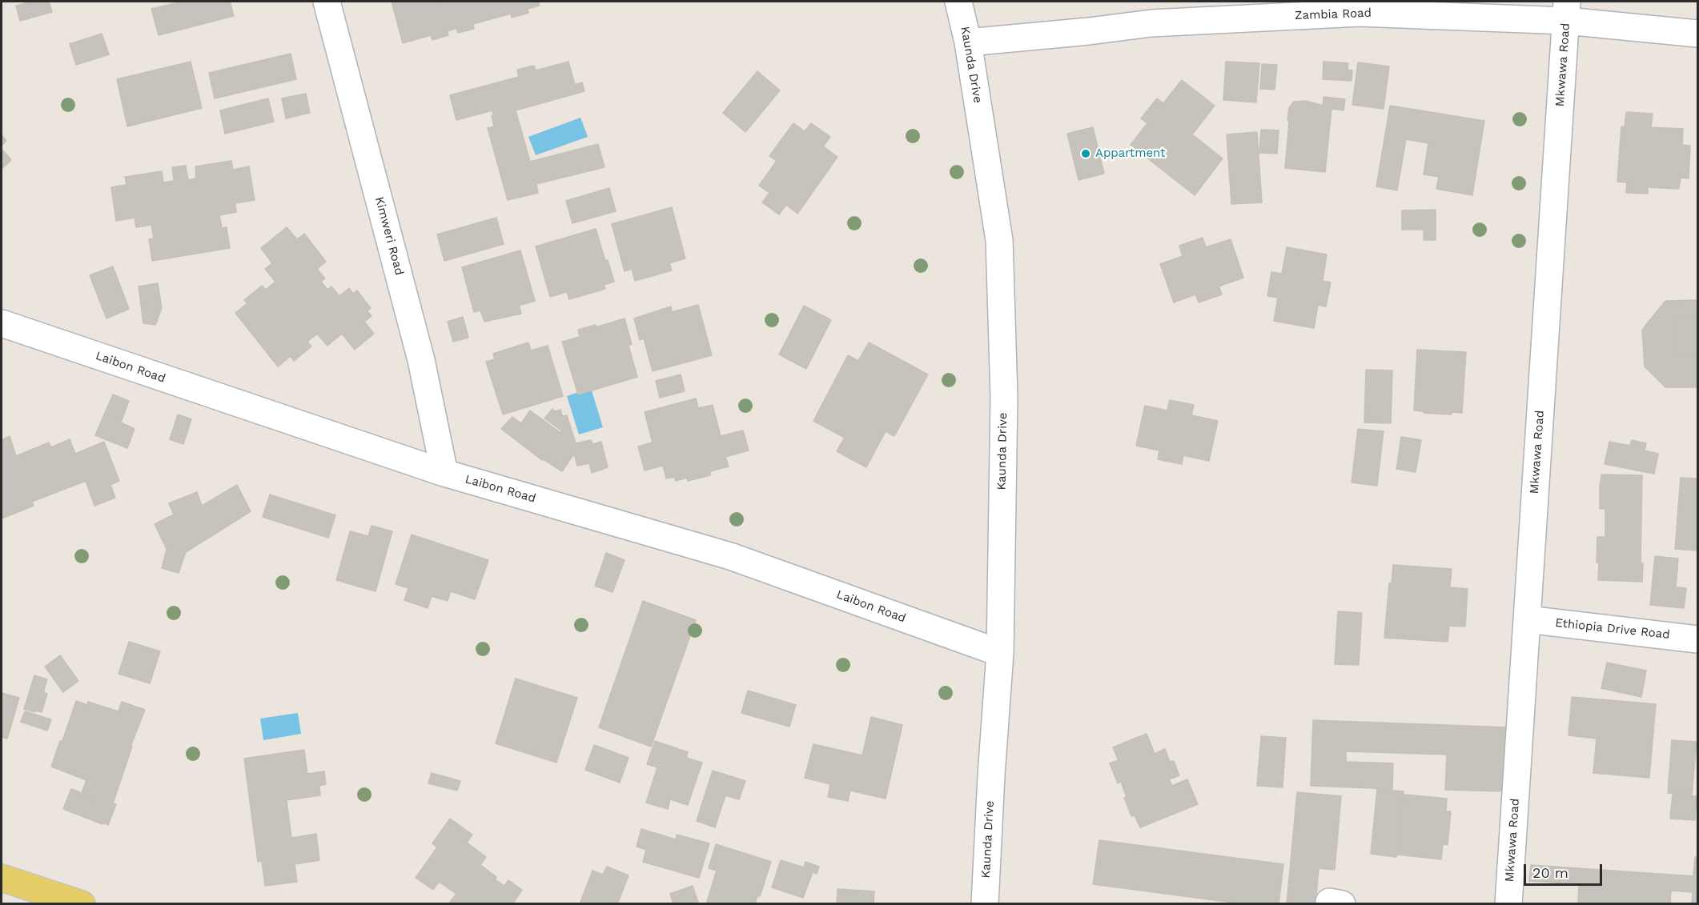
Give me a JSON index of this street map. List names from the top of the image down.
{
  "streets": {
    "street": [
      "Zambia Road",
      "Kaunda Drive",
      "Mkwawa Road",
      "Kimweri Road",
      "Laibon Road",
      "Ethiopia Drive Road"
    ]
  },
  "crossings": [
    ["Zambia Road", "Kaunda Drive"],
    ["Zambia Road", "Mkwawa Road"],
    ["Kaunda Drive", "Laibon Road"],
    ["Mkwawa Road", "Ethiopia Drive Road"],
    ["Kimweri Road", "Laibon Road"]
  ],
  "places": ["Appartment"],
  "scale_bar": "20 m"
}
